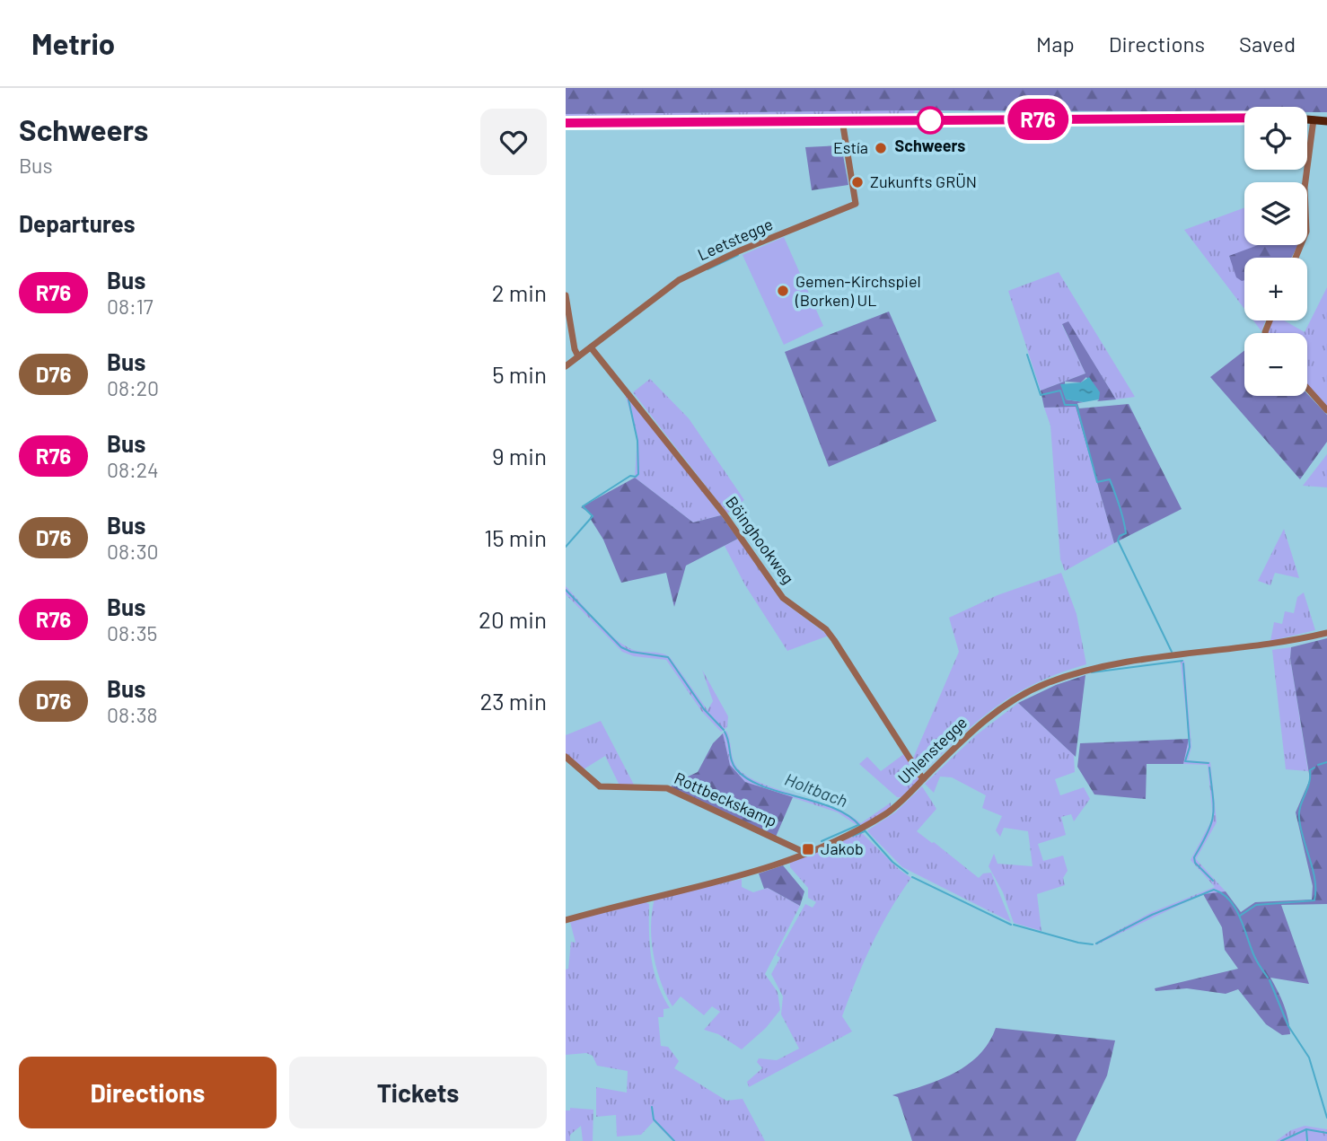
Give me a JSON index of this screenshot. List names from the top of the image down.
{
  "streets": {
    "street": [
      "Leetstegge",
      "Böinghookweg",
      "Uhlenstegge",
      "Rottbeckskamp"
    ]
  },
  "crossings": [
    ["Leetstegge", "Böinghookweg"],
    ["Böinghookweg", "Uhlenstegge"],
    ["Uhlenstegge", "Rottbeckskamp"]
  ],
  "water": ["Holtbach"],
  "places": {
    "other": [
      "Schweers",
      "Estía",
      "Zukunfts GRÜN",
      "Gemen-Kirchspiel (Borken) UL"
    ],
    "transit": ["Jakob"]
  },
  "lines": ["bus line R76"],
  "page": {
    "header": "Metrio",
    "nav": ["Map", "Directions", "Saved"],
    "heading": [
      ["Schweers", "Bus"],
      "Departures"
    ],
    "on_map": "R76",
    "map_buttons": ["+", "−"],
    "list": [
      {
        "mark": "R76",
        "name": "Bus",
        "note": "08:17",
        "value": "2 min"
      },
      {
        "mark": "D76",
        "name": "Bus",
        "note": "08:20",
        "value": "5 min"
      },
      {
        "mark": "R76",
        "name": "Bus",
        "note": "08:24",
        "value": "9 min"
      },
      {
        "mark": "D76",
        "name": "Bus",
        "note": "08:30",
        "value": "15 min"
      },
      {
        "mark": "R76",
        "name": "Bus",
        "note": "08:35",
        "value": "20 min"
      },
      {
        "mark": "D76",
        "name": "Bus",
        "note": "08:38",
        "value": "23 min"
      }
    ],
    "buttons": ["Directions", "Tickets"]
  }
}
